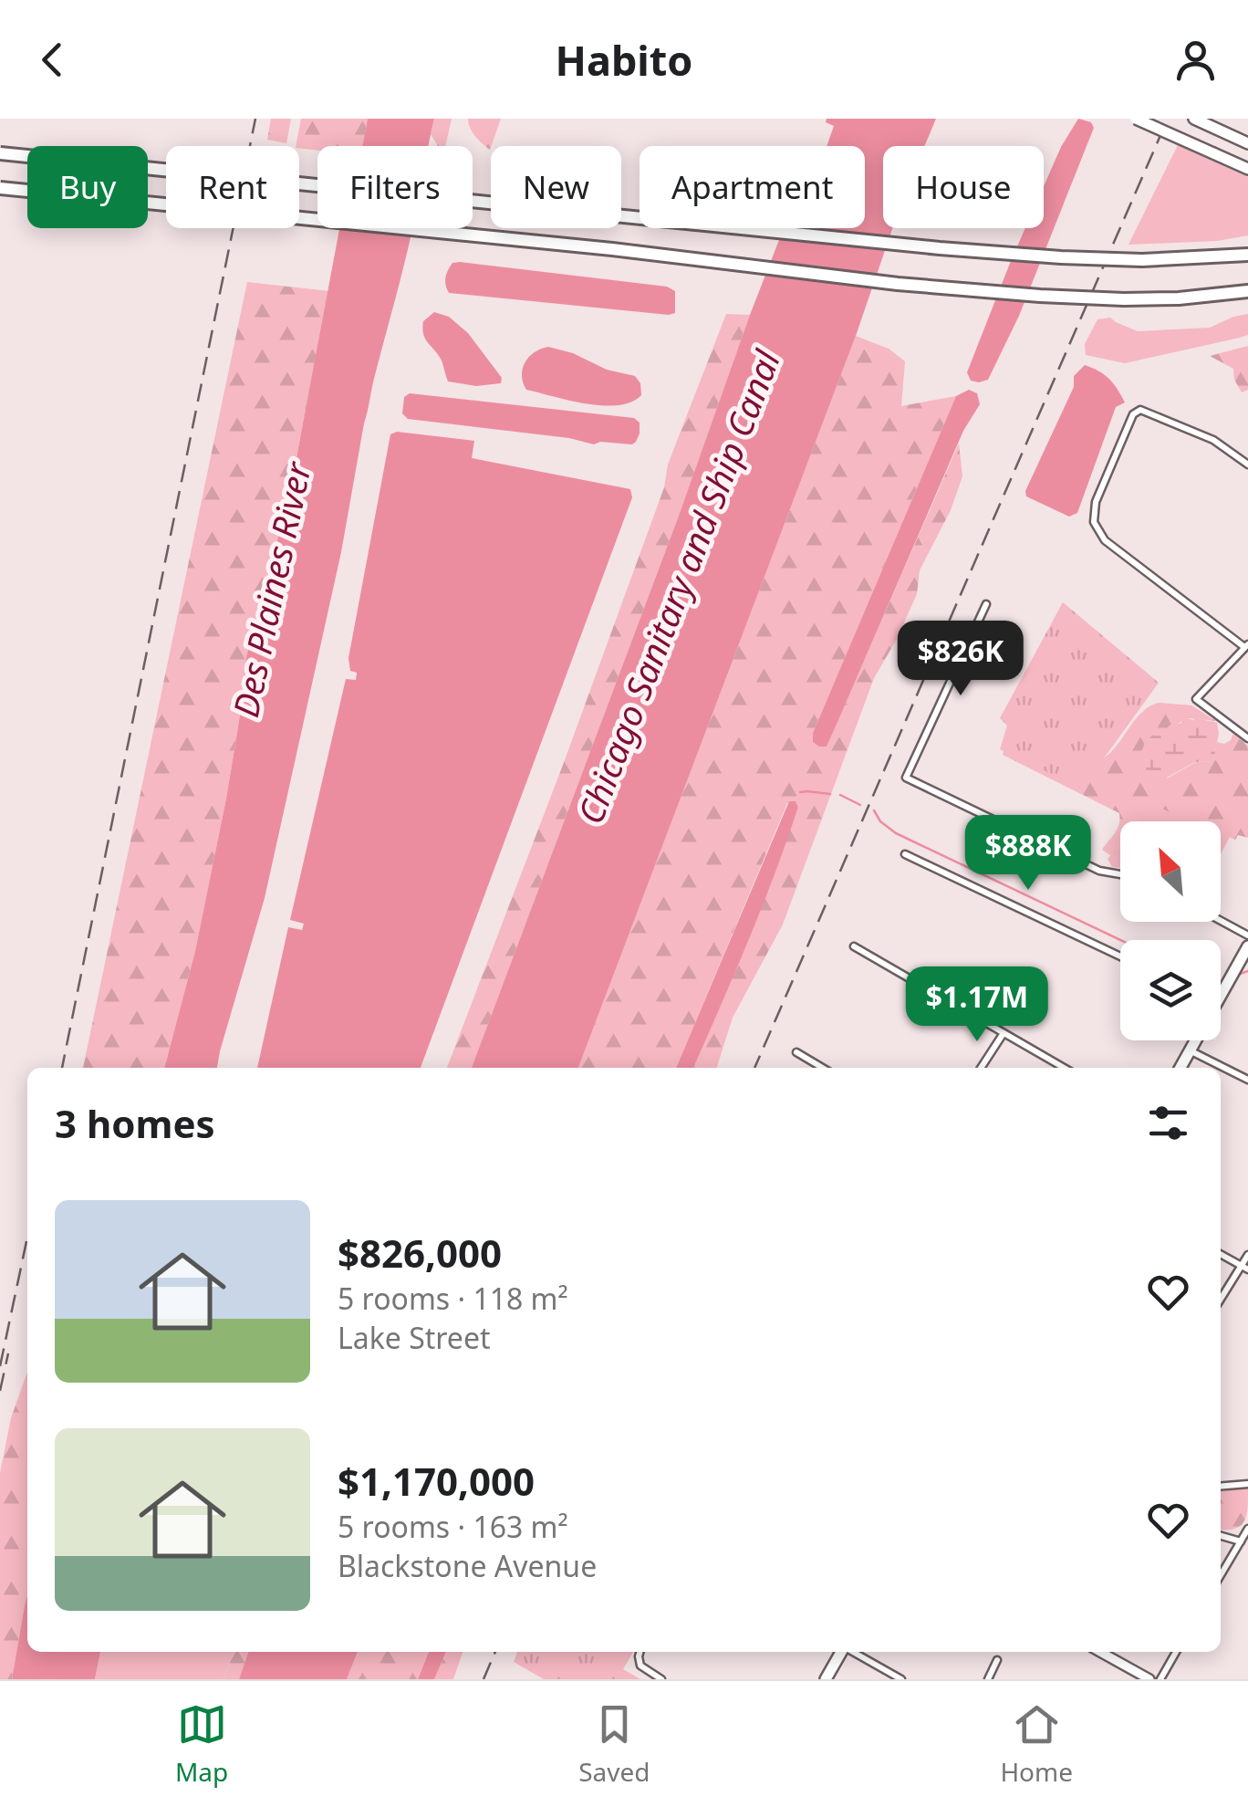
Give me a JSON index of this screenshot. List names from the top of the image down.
{
  "water": ["Chicago Sanitary and Ship Canal", "Des Plaines River"],
  "north": "top left",
  "page": {
    "header": "Habito",
    "chip": [
      "Buy",
      "Rent",
      "Filters",
      "New",
      "Apartment",
      "House"
    ],
    "price": ["$826K", "$888K", "$1.17M"],
    "heading": "3 homes",
    "list": [
      {
        "name": "$826,000",
        "note": "5 rooms · 118 m² · Lake Street"
      },
      {
        "name": "$1,170,000",
        "note": "5 rooms · 163 m² · Blackstone Avenue"
      }
    ],
    "tabs": ["Map", "Saved", "Home"]
  }
}
